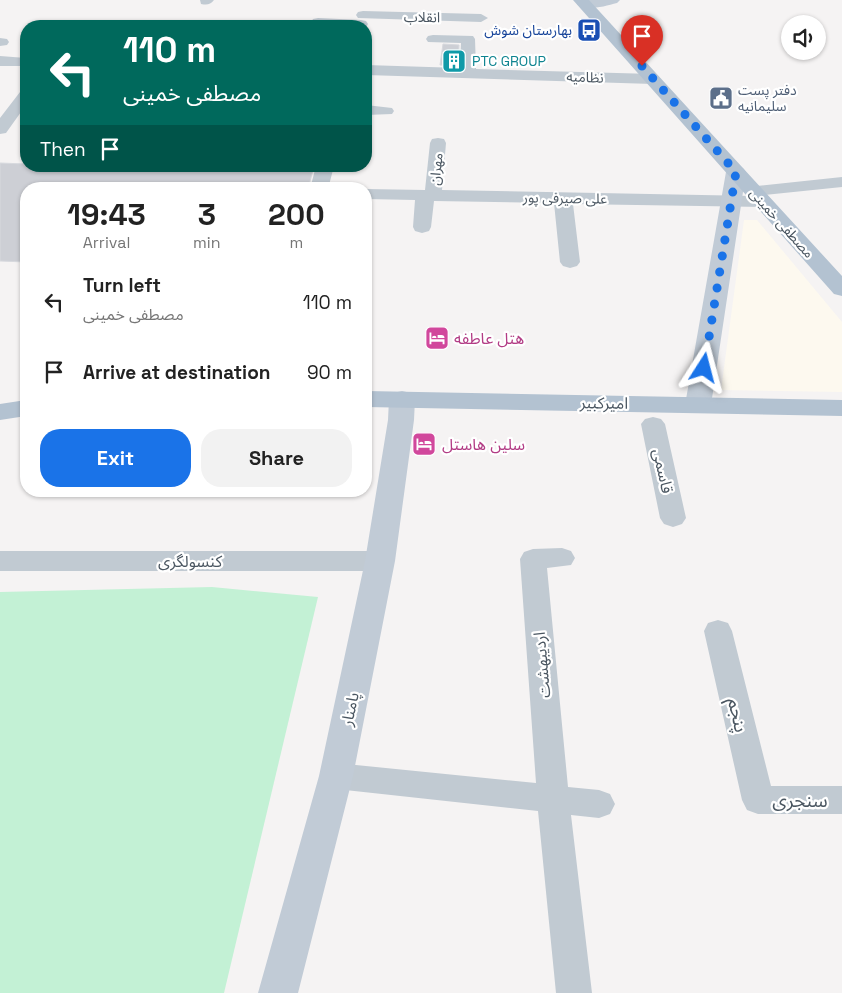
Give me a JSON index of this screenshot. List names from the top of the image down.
{
  "streets": {
    "main road": ["مصطفی خمینی", "امیرکبیر"],
    "street": [
      "انقلاب",
      "نظامیه",
      "مهران",
      "علی صیرفی پور",
      "قاسمی",
      "کنسولگری",
      "اردیبهشت",
      "پامنار",
      "پنجم",
      "سنجری"
    ]
  },
  "crossings": [
    ["نظامیه", "مصطفی خمینی"],
    ["مهران", "علی صیرفی پور"],
    ["علی صیرفی پور", "مصطفی خمینی"],
    ["امیرکبیر", "پامنار"],
    ["کنسولگری", "پامنار"],
    ["پنجم", "سنجری"]
  ],
  "places": {
    "bus stop": ["بهارستان شوش"],
    "building": ["PTC GROUP"],
    "public building": ["دفتر پست سلیمانیه"],
    "hotel": ["هتل عاطفه", "سلین هاستل"]
  },
  "page": {
    "turn": ["110 m", "مصطفی خمینی"],
    "then": "Then",
    "eta": [
      "19:43",
      "Arrival",
      "3",
      "min",
      "200",
      "m"
    ],
    "list": [
      {
        "name": "Turn left",
        "note": "مصطفی خمینی",
        "value": "110 m"
      },
      {
        "name": "Arrive at destination",
        "value": "90 m"
      }
    ],
    "buttons": ["Exit", "Share"]
  }
}
